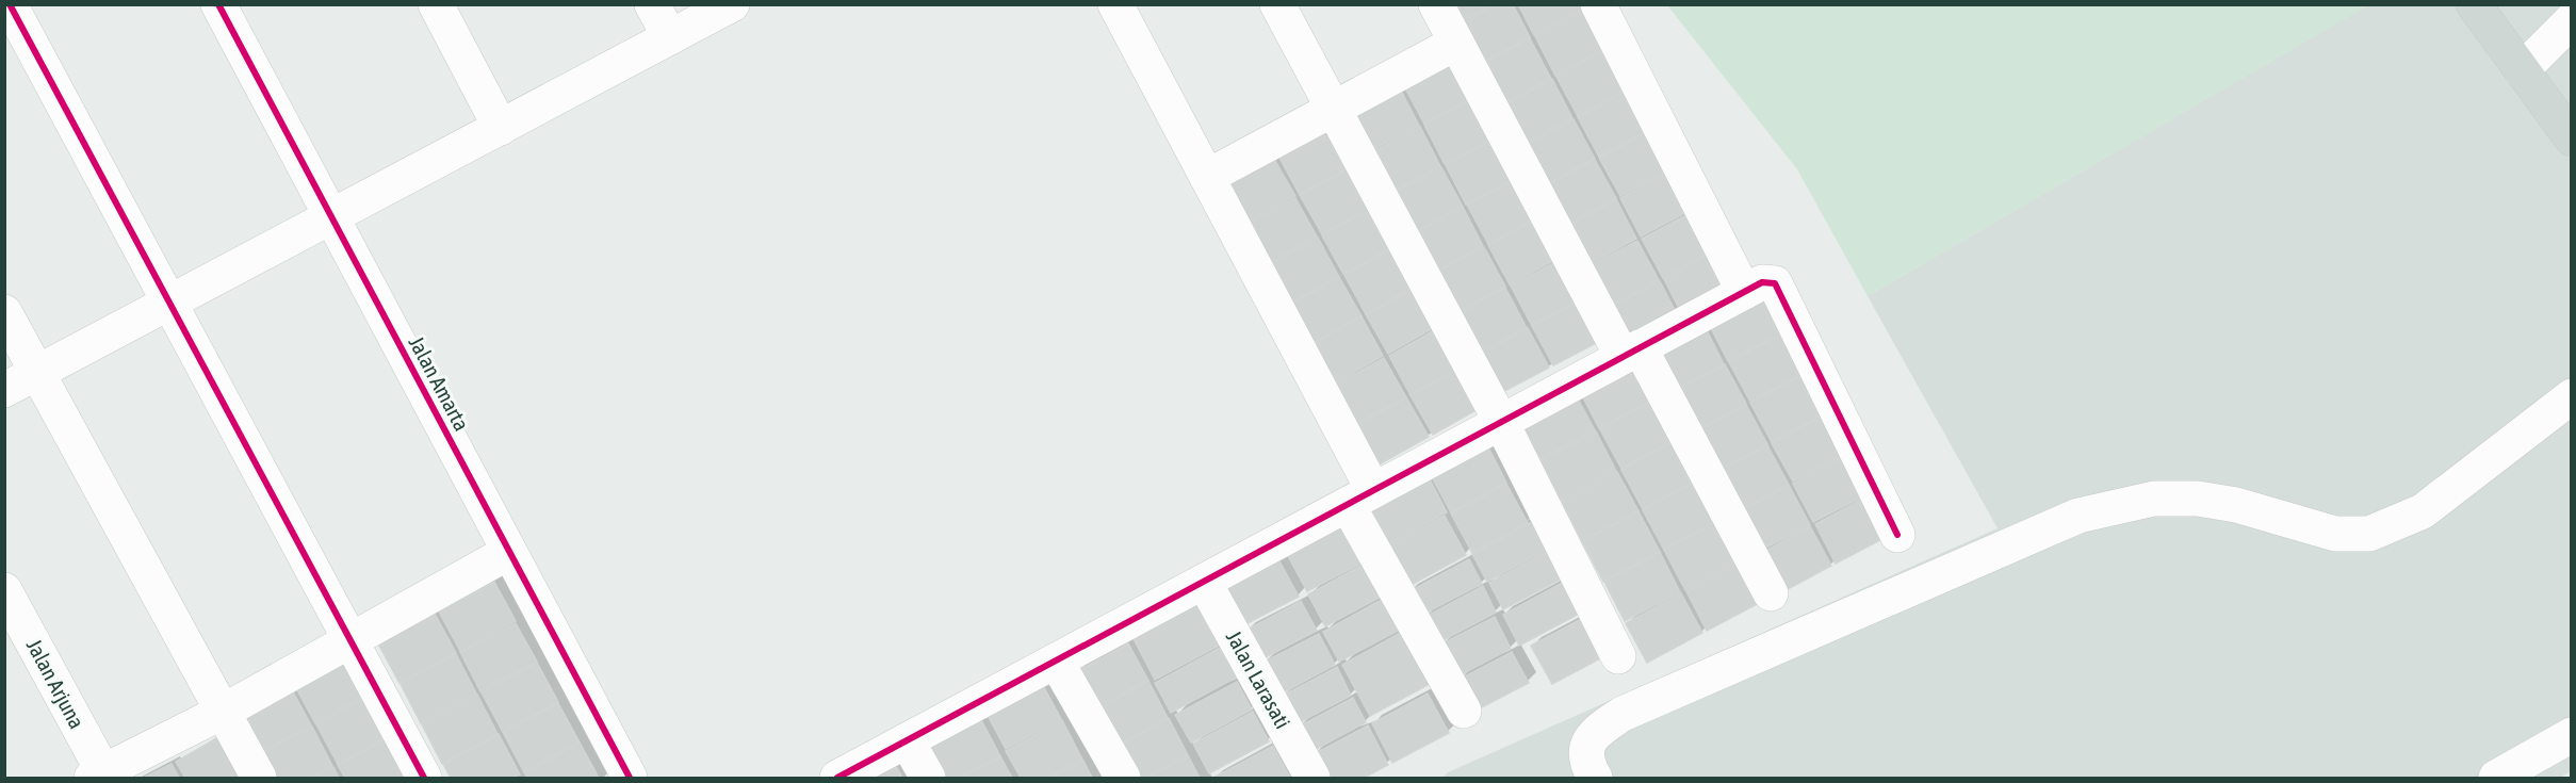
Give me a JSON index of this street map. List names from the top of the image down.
{
  "streets": {
    "street": ["Jalan Amarta", "Jalan Larasati", "Jalan Arjuna"]
  }
}
